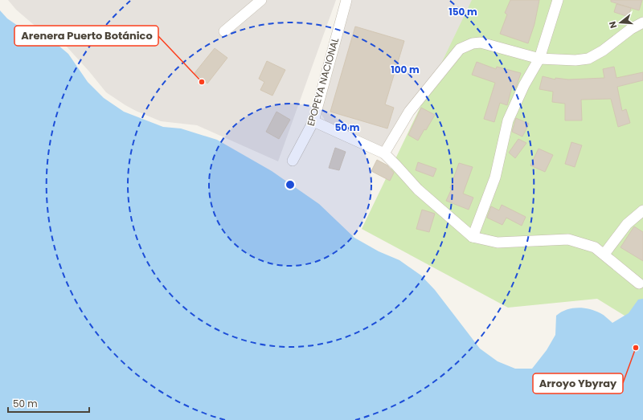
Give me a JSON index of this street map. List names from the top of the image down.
{
  "streets": {
    "street": ["EPOPEYA NACIONAL"]
  },
  "places": ["Arenera Puerto Botánico", "Arroyo Ybyray"],
  "scale_bar": "50 m",
  "north": "left",
  "rings": ["150 m", "100 m", "50 m"]
}
